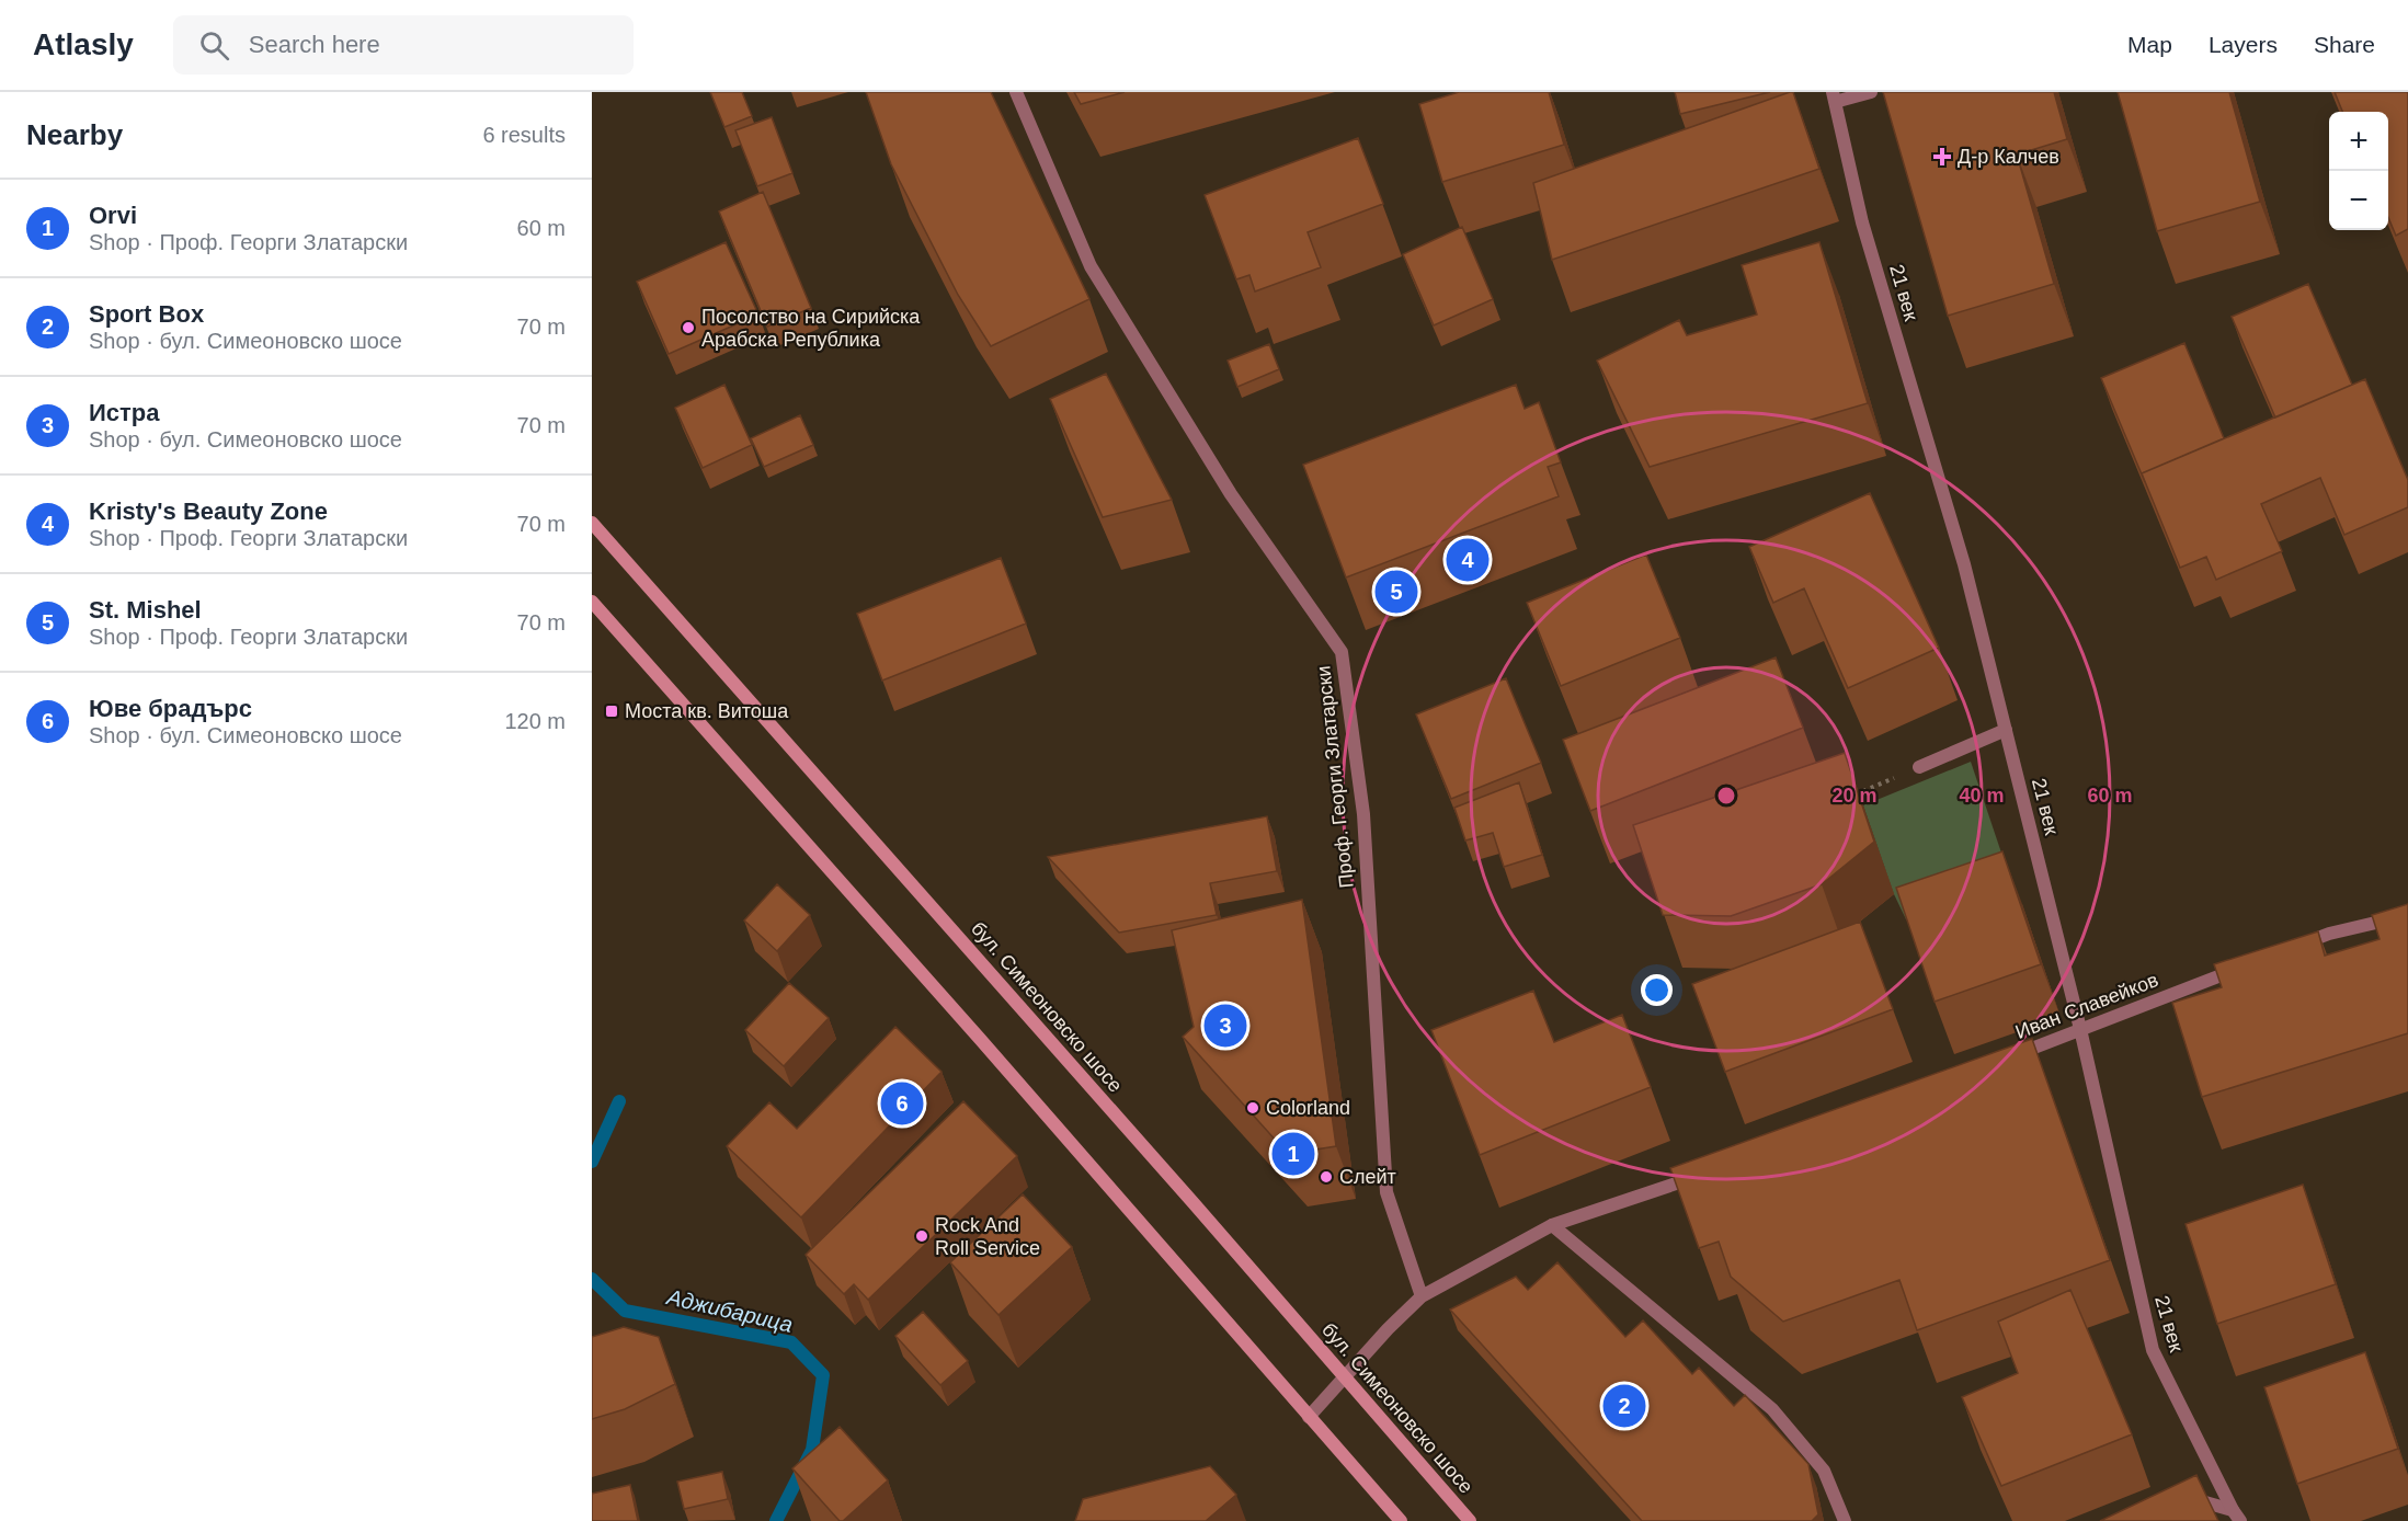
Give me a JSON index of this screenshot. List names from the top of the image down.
{
  "streets": {
    "main road": ["бул. Симеоновско шосе"],
    "street": ["21 век", "Проф. Георги Златарски", "Иван Славейков"]
  },
  "crossings": [
    ["21 век", "Иван Славейков"]
  ],
  "water": ["Аджибарица"],
  "places": {
    "health": ["Д-р Калчев"],
    "other": [
      "Посолство на Сирийска Арабска Република",
      "Colorland",
      "Слейт",
      "Rock And Roll Service"
    ],
    "transit": ["Моста кв. Витоша"]
  },
  "page": {
    "header": "Atlasly",
    "search": "Search here",
    "nav": ["Map", "Layers", "Share"],
    "heading": ["Nearby", "6 results"],
    "map_buttons": ["+", "−"],
    "list": [
      {
        "mark": "1",
        "name": "Orvi",
        "note": "Shop · Проф. Георги Златарски",
        "value": "60 m"
      },
      {
        "mark": "2",
        "name": "Sport Box",
        "note": "Shop · бул. Симеоновско шосе",
        "value": "70 m"
      },
      {
        "mark": "3",
        "name": "Истра",
        "note": "Shop · бул. Симеоновско шосе",
        "value": "70 m"
      },
      {
        "mark": "4",
        "name": "Kristy's Beauty Zone",
        "note": "Shop · Проф. Георги Златарски",
        "value": "70 m"
      },
      {
        "mark": "5",
        "name": "St. Mishel",
        "note": "Shop · Проф. Георги Златарски",
        "value": "70 m"
      },
      {
        "mark": "6",
        "name": "Юве брадърс",
        "note": "Shop · бул. Симеоновско шосе",
        "value": "120 m"
      }
    ],
    "pins": [
      "4",
      "5",
      "3",
      "6",
      "1",
      "2"
    ]
  },
  "rings": ["20 m", "40 m", "60 m"]
}
